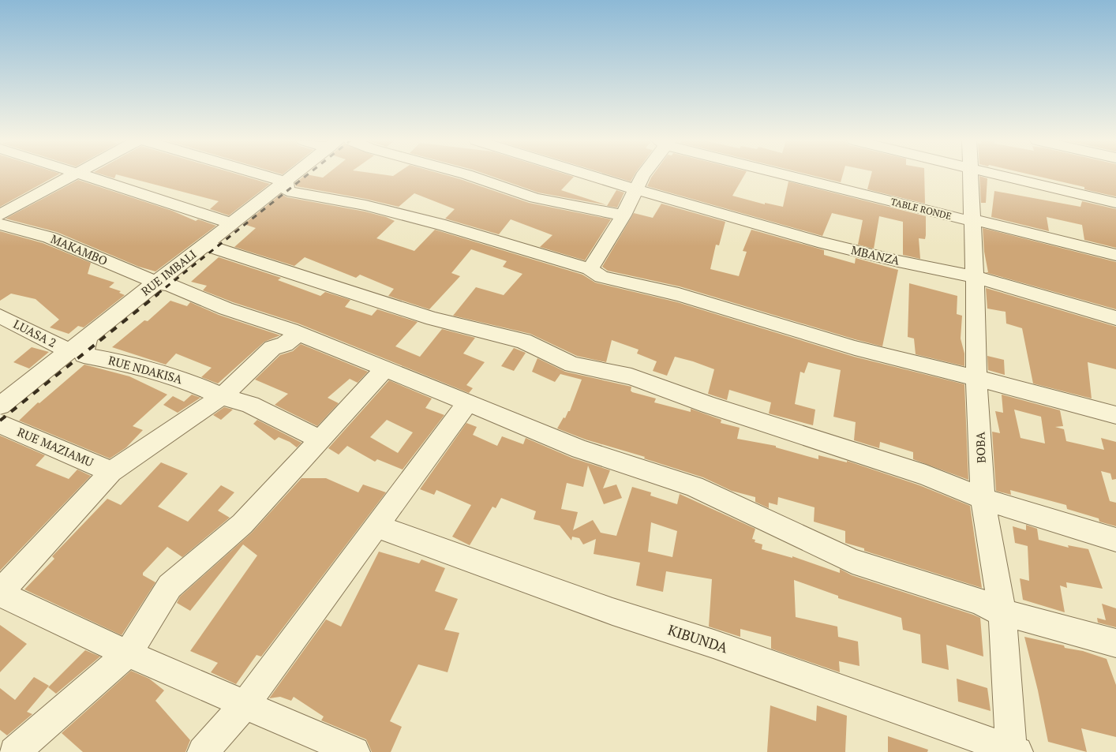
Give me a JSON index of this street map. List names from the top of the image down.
{
  "streets": {
    "street": [
      "TABLE RONDE",
      "MAKAMBO",
      "MBANZA",
      "RUE IMBALI",
      "LUASA 2",
      "RUE NDAKISA",
      "RUE MAZIAMU",
      "BOBA",
      "KIBUNDA"
    ]
  },
  "crossings": [
    ["TABLE RONDE", "BOBA"],
    ["MAKAMBO", "RUE IMBALI"],
    ["MAKAMBO", "BOBA"],
    ["MBANZA", "BOBA"],
    ["RUE IMBALI", "LUASA 2"],
    ["RUE IMBALI", "RUE NDAKISA"],
    ["BOBA", "KIBUNDA"]
  ]
}
